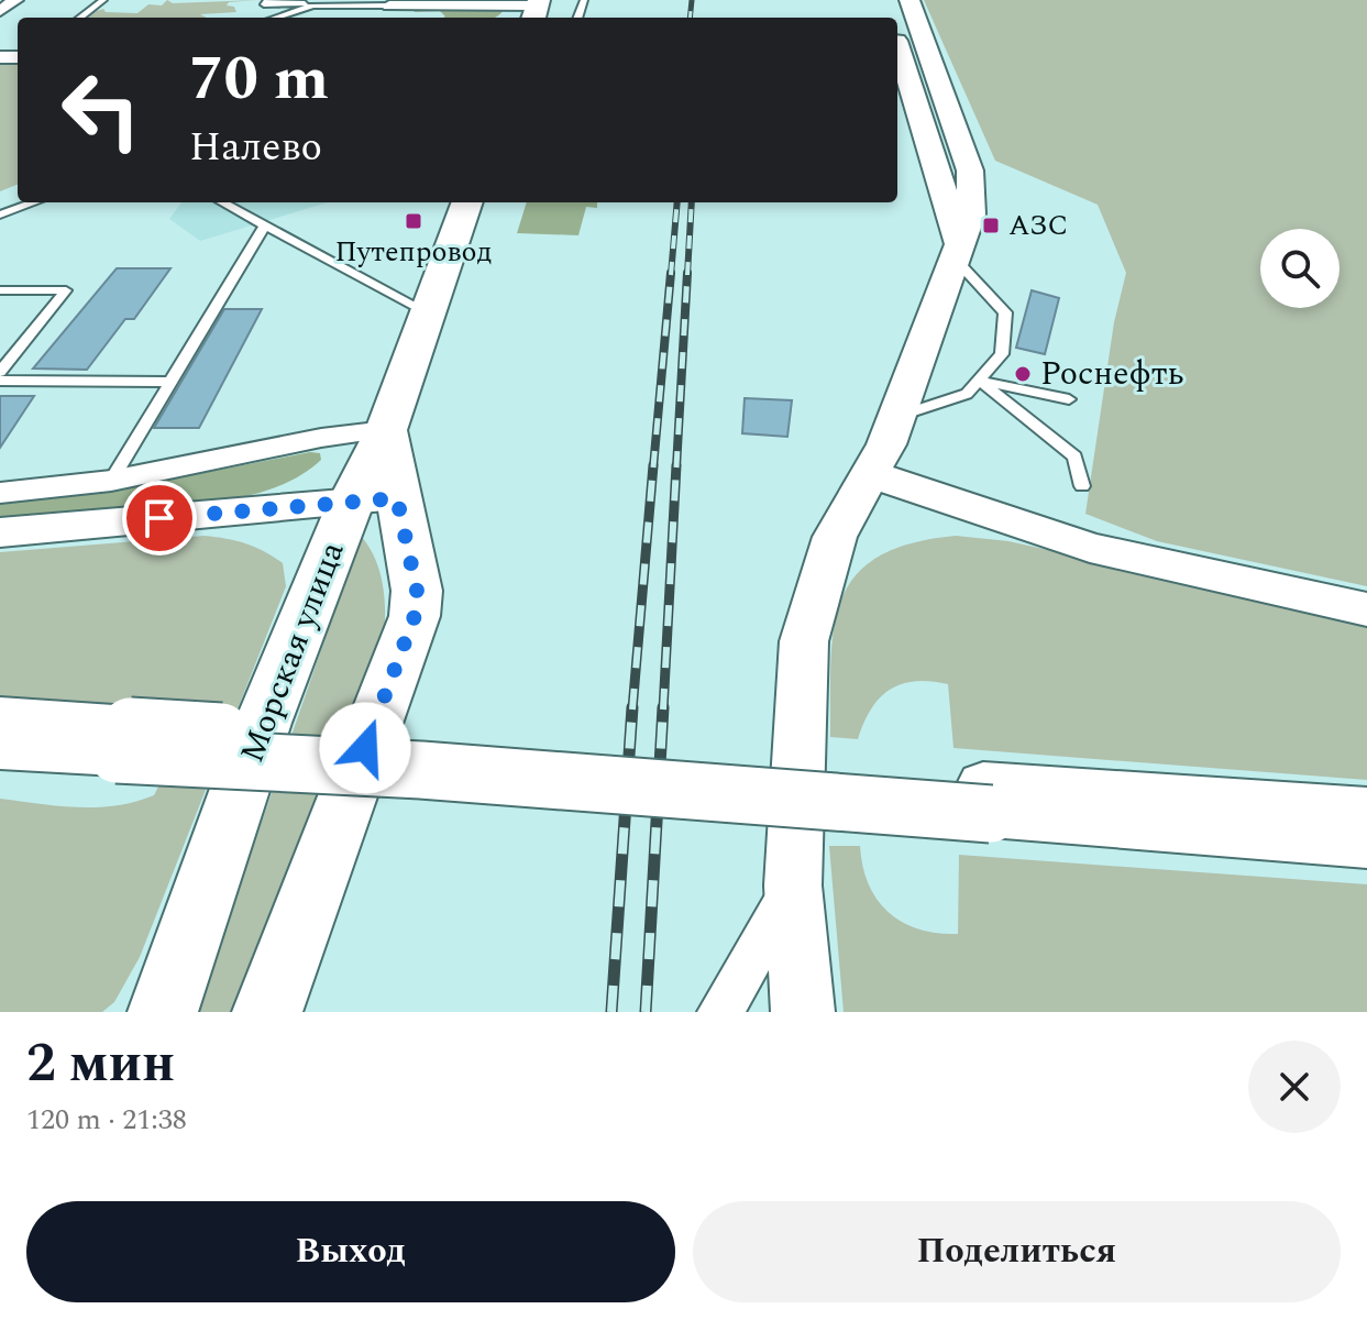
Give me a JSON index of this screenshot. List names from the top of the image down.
{
  "streets": {
    "main road": ["Морская улица"]
  },
  "places": {
    "transit": ["Путепровод", "АЗС"],
    "other": ["Роснефть"]
  },
  "page": {
    "turn": ["70 m", "Налево"],
    "heading": ["2 мин", "120 m · 21:38"],
    "buttons": ["Выход", "Поделиться"]
  }
}
